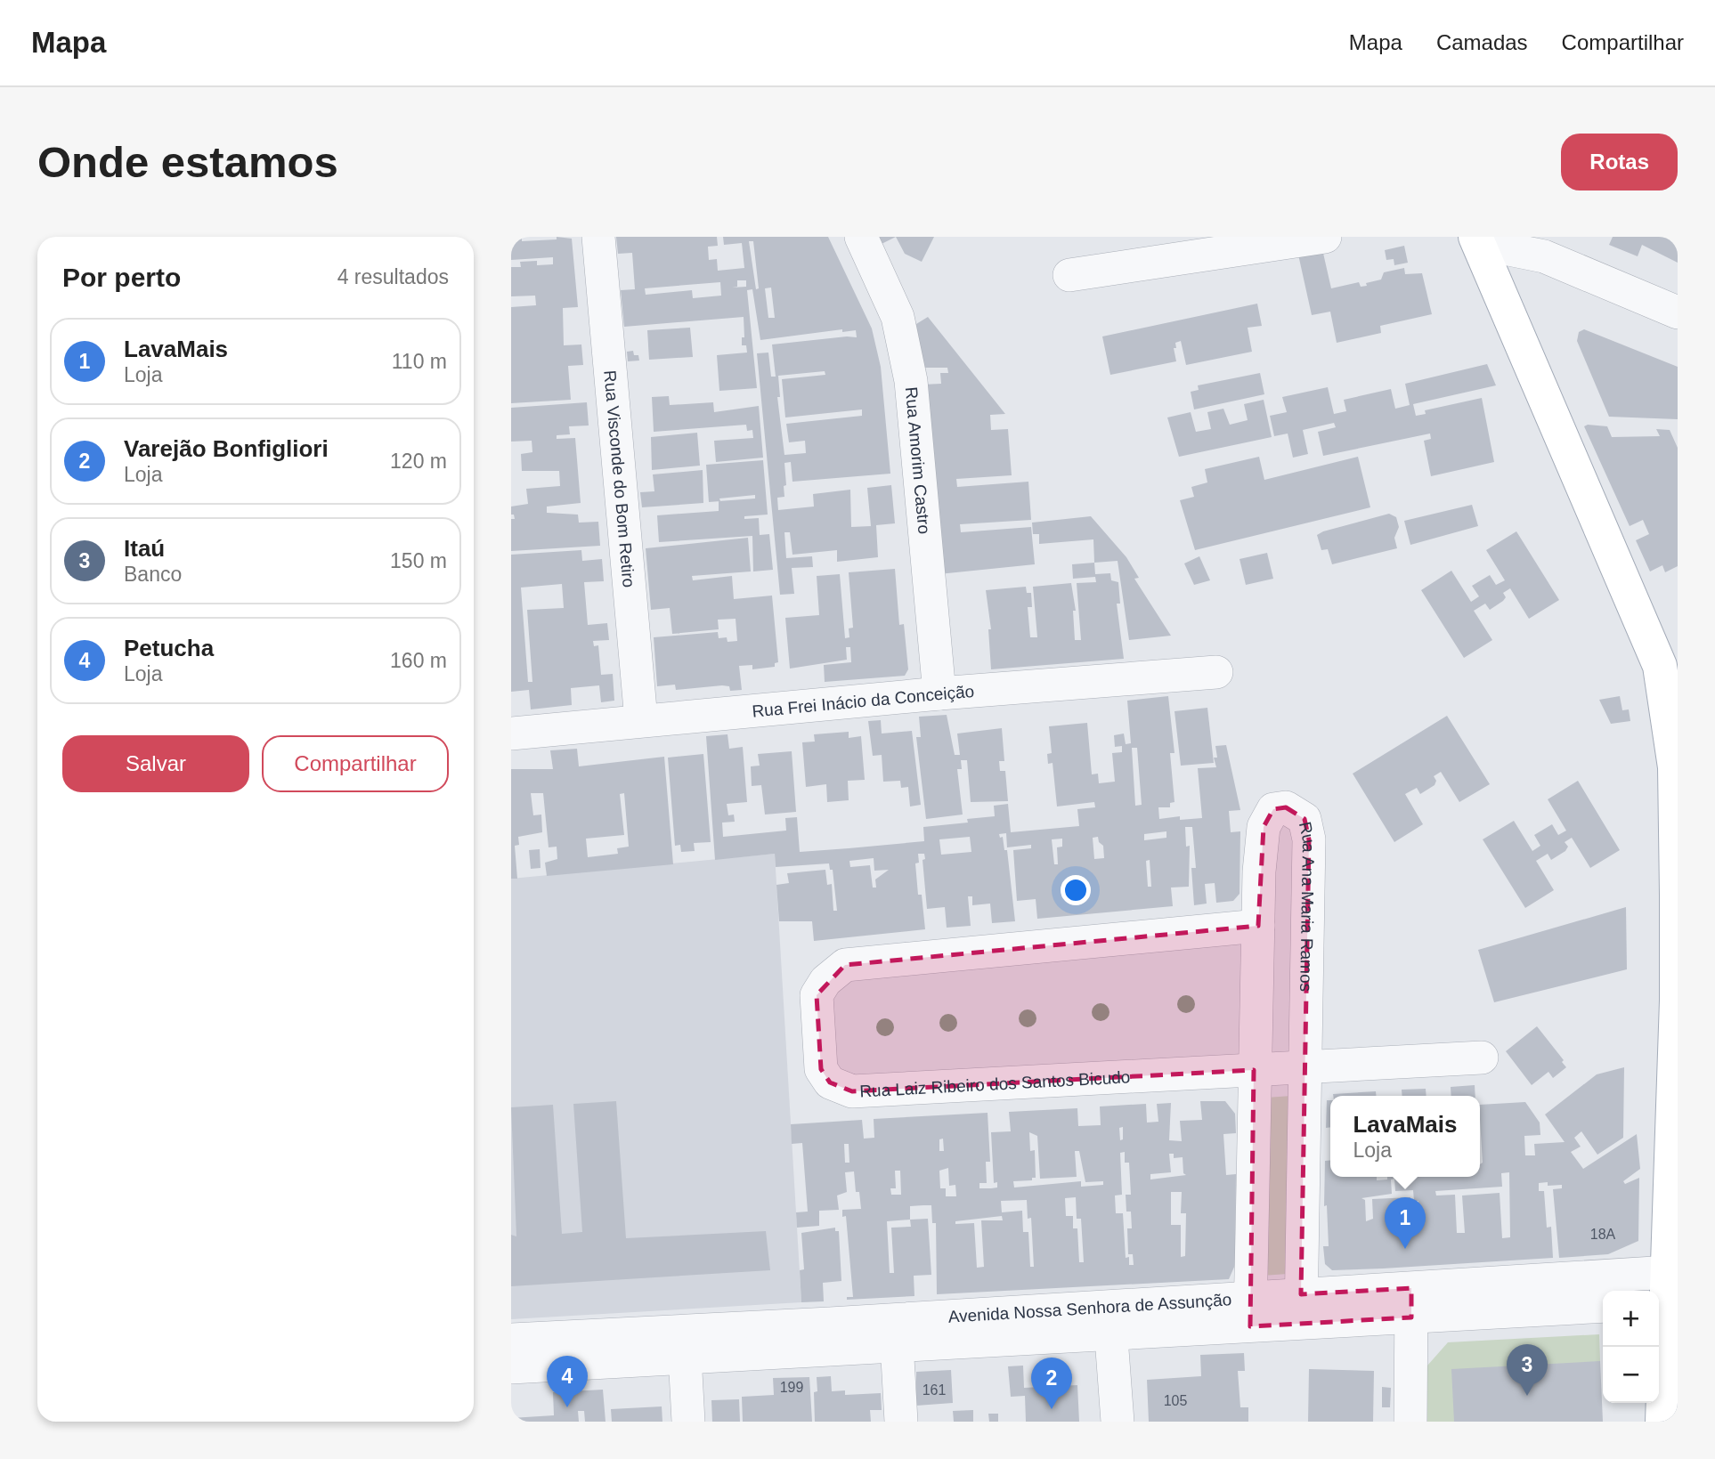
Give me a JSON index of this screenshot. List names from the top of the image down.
{
  "streets": {
    "street": [
      "Rua Amorim Castro",
      "Rua Visconde do Bom Retiro",
      "Rua Frei Inácio da Conceição",
      "Rua Ana Maria Ramos",
      "Rua Laiz Ribeiro dos Santos Bicudo",
      "Avenida Nossa Senhora de Assunção"
    ]
  },
  "crossings": [
    ["Rua Amorim Castro", "Rua Frei Inácio da Conceição"],
    ["Rua Visconde do Bom Retiro", "Rua Frei Inácio da Conceição"],
    ["Rua Ana Maria Ramos", "Rua Laiz Ribeiro dos Santos Bicudo"],
    ["Rua Ana Maria Ramos", "Avenida Nossa Senhora de Assunção"]
  ],
  "house_numbers": [
    "18A",
    "199",
    "161",
    "105"
  ],
  "page": {
    "header": "Mapa",
    "nav": ["Mapa", "Camadas", "Compartilhar"],
    "buttons": [
      "Rotas",
      ["Salvar", "Compartilhar"]
    ],
    "title": "Onde estamos",
    "heading": ["Por perto", "4 resultados"],
    "list": [
      {
        "mark": "1",
        "name": "LavaMais",
        "note": "Loja",
        "value": "110 m"
      },
      {
        "mark": "2",
        "name": "Varejão Bonfigliori",
        "note": "Loja",
        "value": "120 m"
      },
      {
        "mark": "3",
        "name": "Itaú",
        "note": "Banco",
        "value": "150 m"
      },
      {
        "mark": "4",
        "name": "Petucha",
        "note": "Loja",
        "value": "160 m"
      }
    ],
    "popup": ["LavaMais", "Loja"],
    "pins": [
      "1",
      "3",
      "4",
      "2"
    ],
    "map_buttons": ["+", "−"]
  }
}
